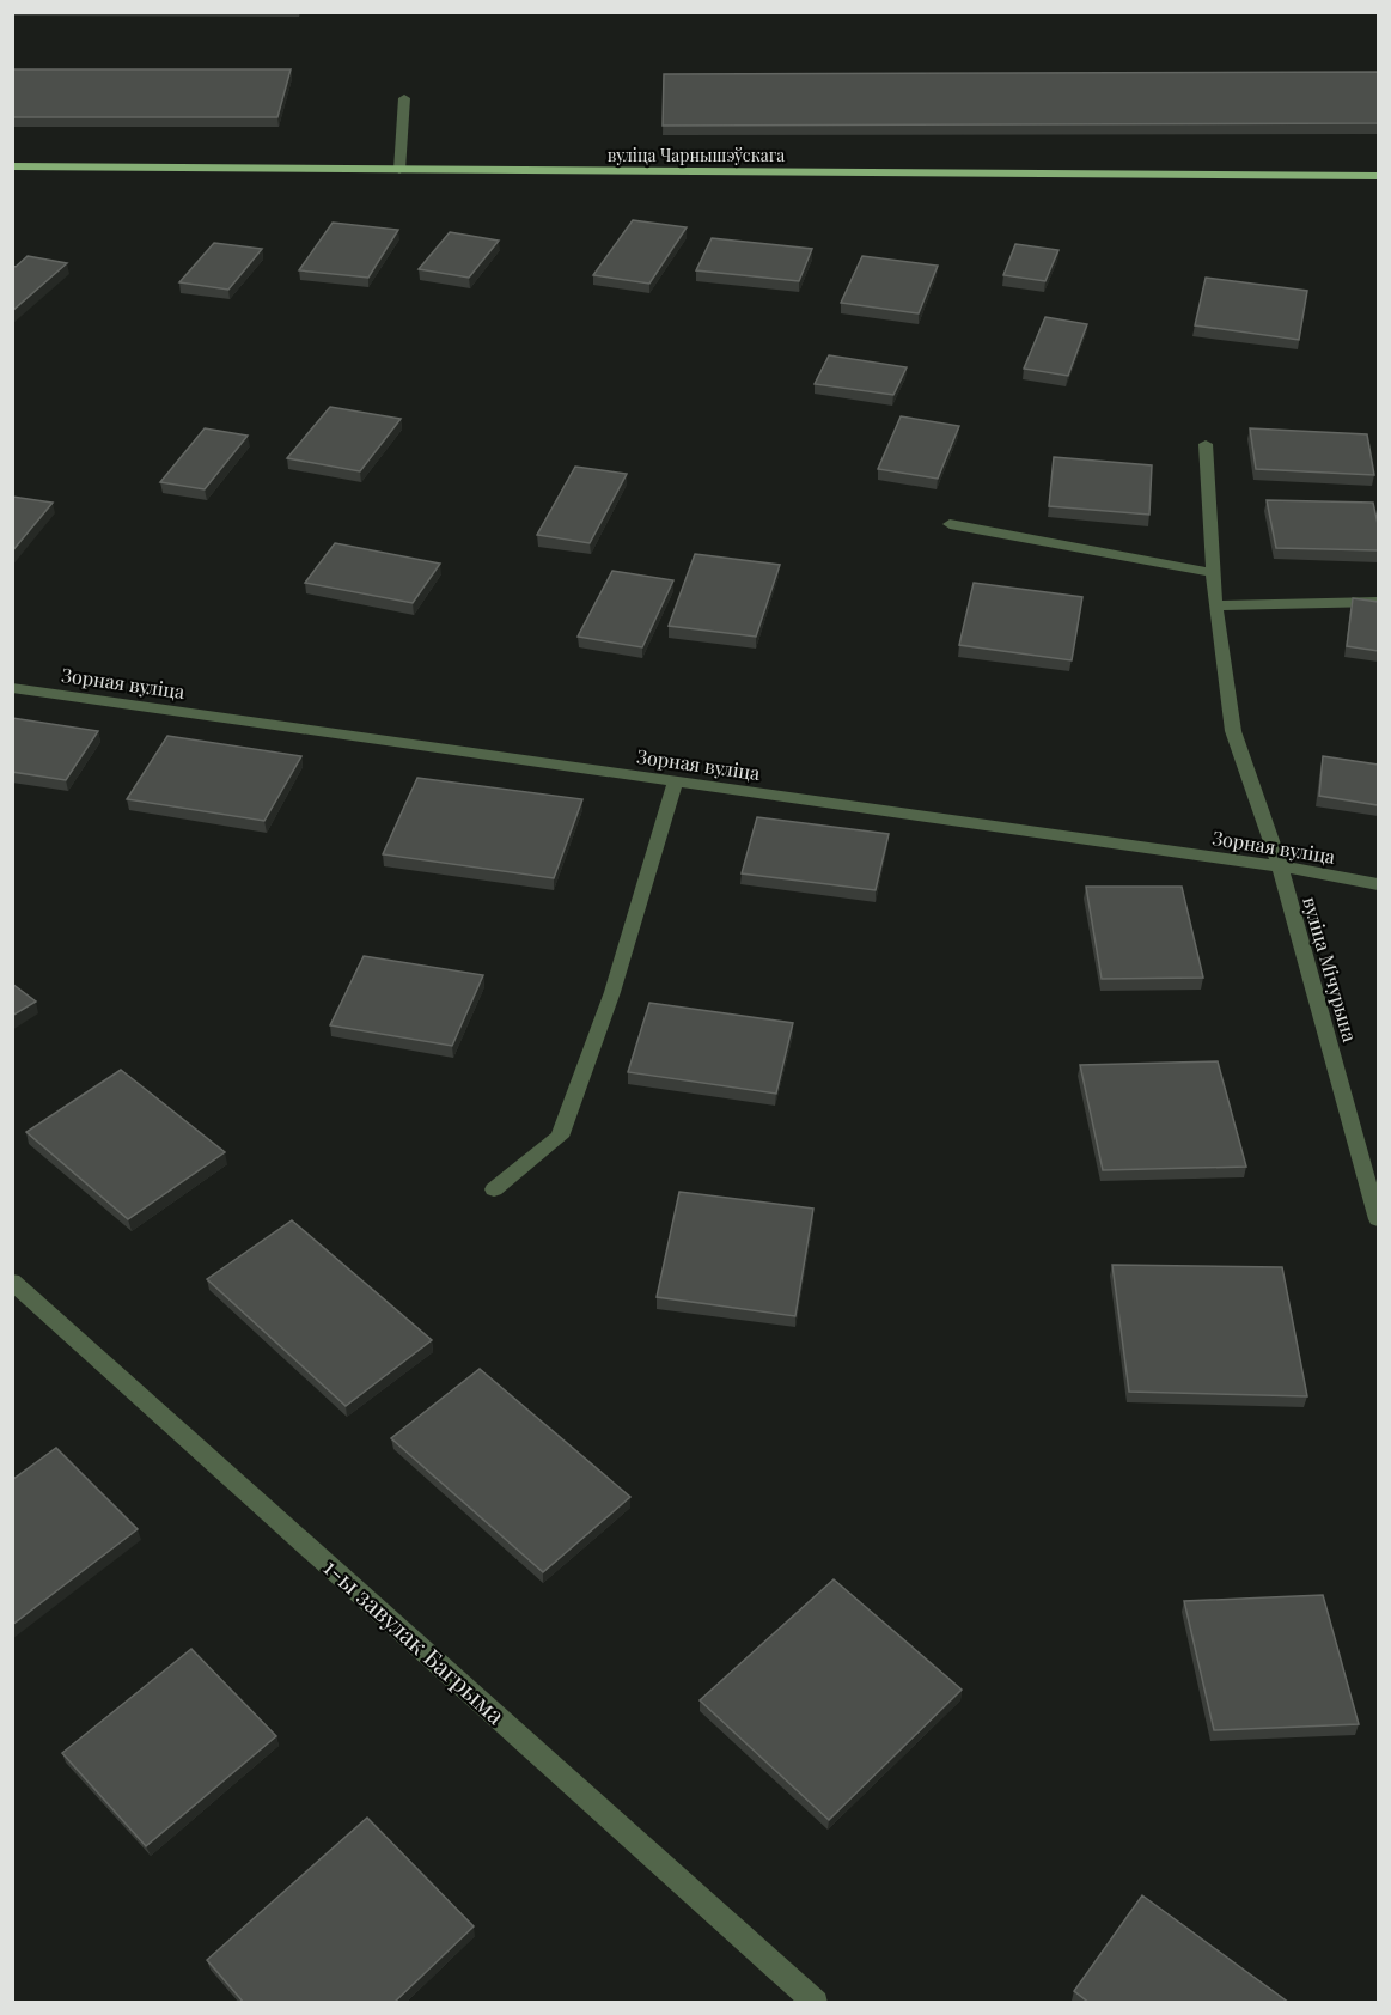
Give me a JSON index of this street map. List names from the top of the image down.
{
  "streets": {
    "main road": ["вуліца Чарнышэўскага"],
    "street": ["Зорная вуліца", "вуліца Мічурына", "1-ы завулак Багрыма"]
  },
  "crossings": [
    ["Зорная вуліца", "вуліца Мічурына"]
  ]
}
